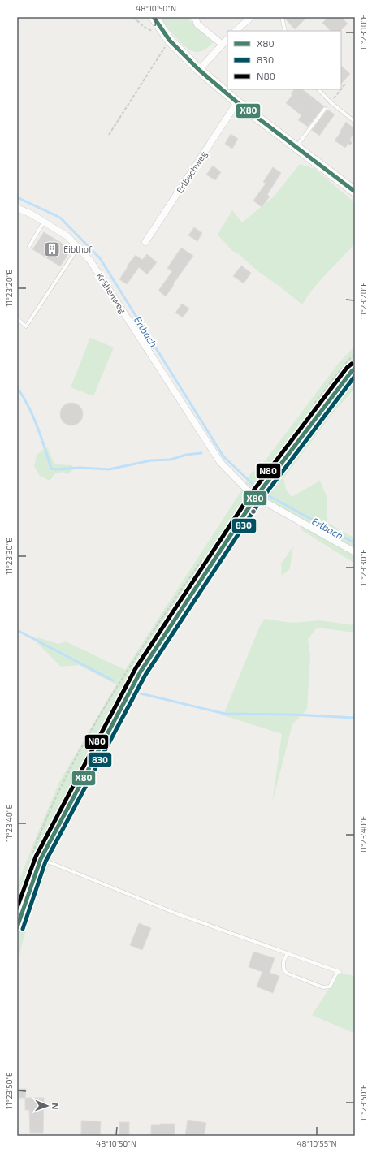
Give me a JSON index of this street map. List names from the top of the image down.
{
  "streets": {
    "street": ["Erlbachweg", "Krähenweg"]
  },
  "water": ["Erlbach"],
  "places": {
    "building": ["Eiblhof"]
  },
  "lines": ["transit line X80", "transit line N80", "transit line 830"],
  "legend": ["X80", "830", "N80"],
  "north": "right",
  "coordinates": [
    "48°10'50\"N",
    "11°23'10\"E",
    "11°23'20\"E",
    "11°23'30\"E",
    "11°23'40\"E",
    "11°23'50\"E",
    "48°10'55\"N"
  ]
}
